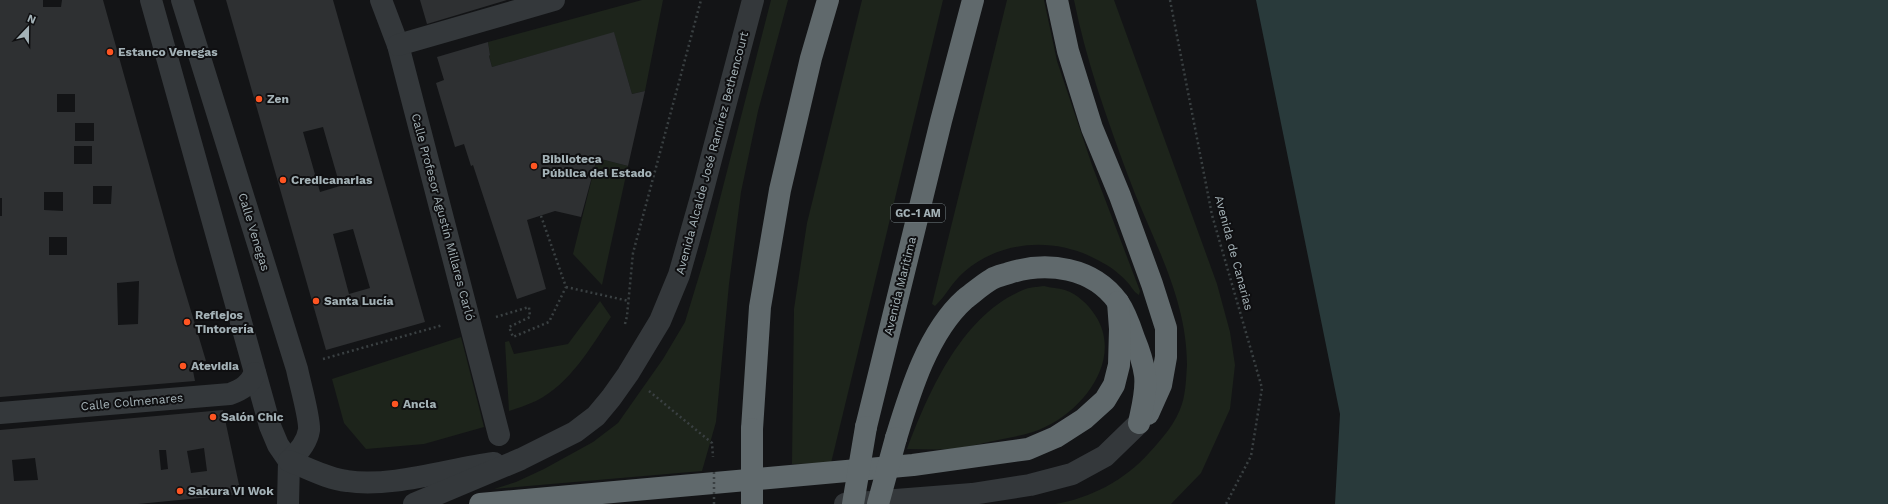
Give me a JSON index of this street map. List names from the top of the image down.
{
  "streets": {
    "highway": ["GC-1 AM", "Avenida Maritima"],
    "street": [
      "Avenida Alcalde José Ramírez Bethencourt",
      "Calle Profesor Agustín Millares Carló",
      "Calle Venegas",
      "Calle Colmenares"
    ],
    "path": ["Avenida de Canarias"]
  },
  "places": [
    "Estanco Venegas",
    "Zen",
    "Biblioteca Pública del Estado",
    "Credicanarias",
    "Santa Lucía",
    "Reflejos Tintorería",
    "Atevidia",
    "Ancla",
    "Salón Chic",
    "Sakura VI Wok"
  ],
  "north": "top"
}
